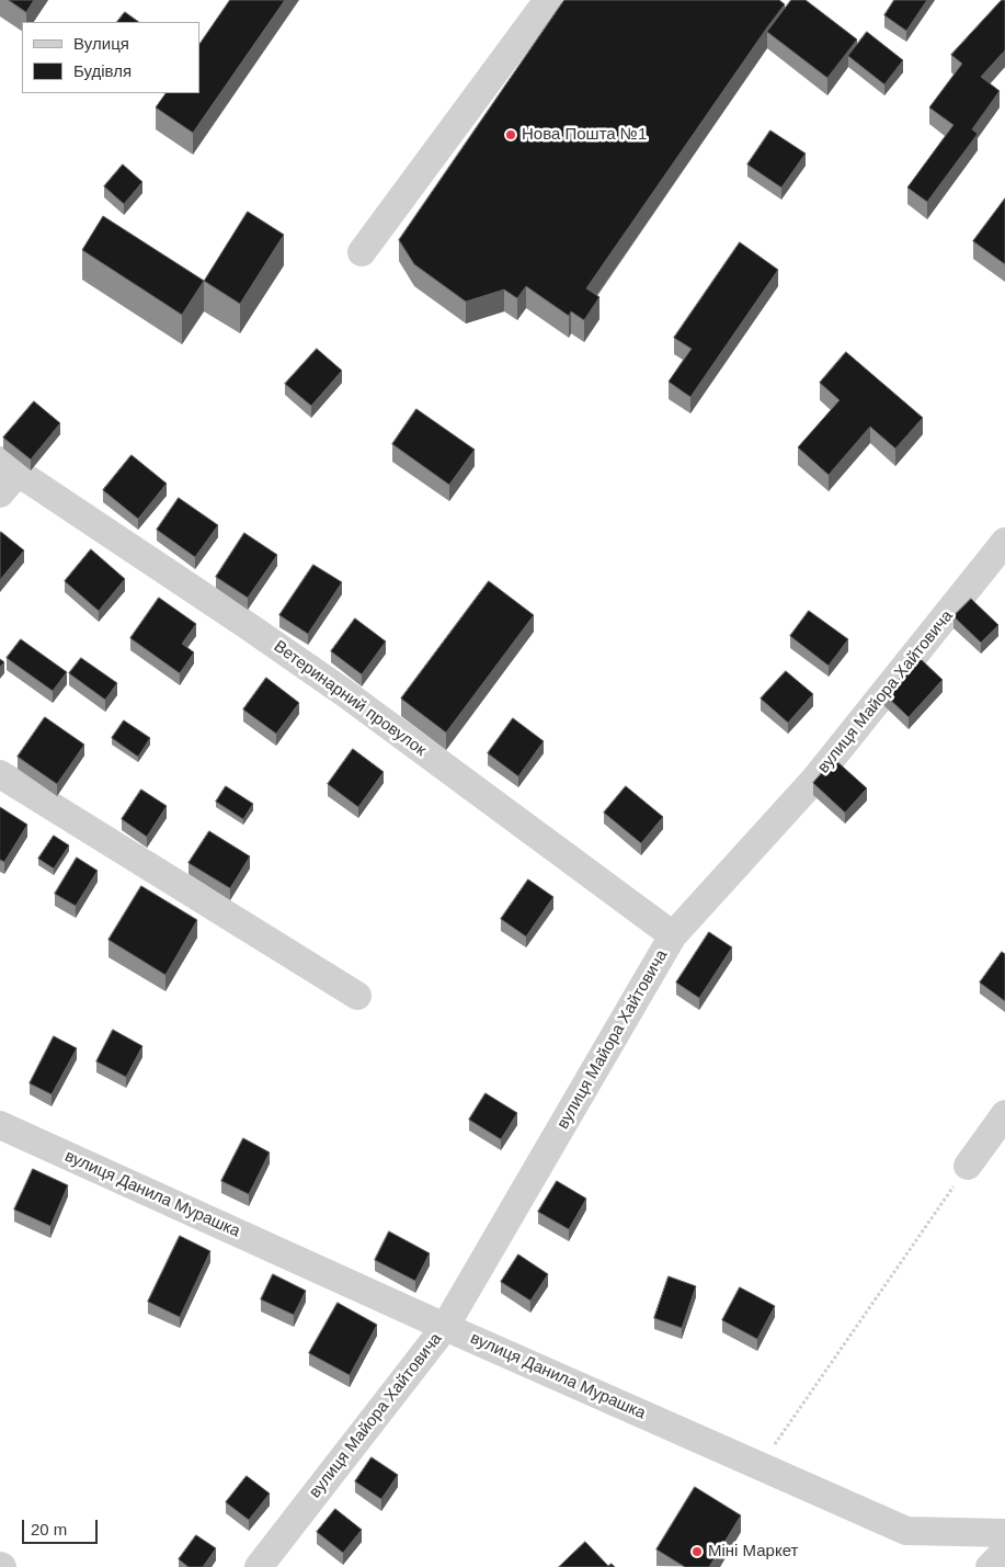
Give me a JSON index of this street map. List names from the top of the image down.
{
  "streets": {
    "street": ["вулиця Майора Хайтовича", "Ветеринарний провулок", "вулиця Данила Мурашка"]
  },
  "crossings": [
    ["вулиця Майора Хайтовича", "Ветеринарний провулок"],
    ["вулиця Майора Хайтовича", "вулиця Данила Мурашка"]
  ],
  "places": ["Нова Пошта №1", "Міні Маркет"],
  "legend": ["Вулиця", "Будівля"],
  "scale_bar": "20 m"
}
